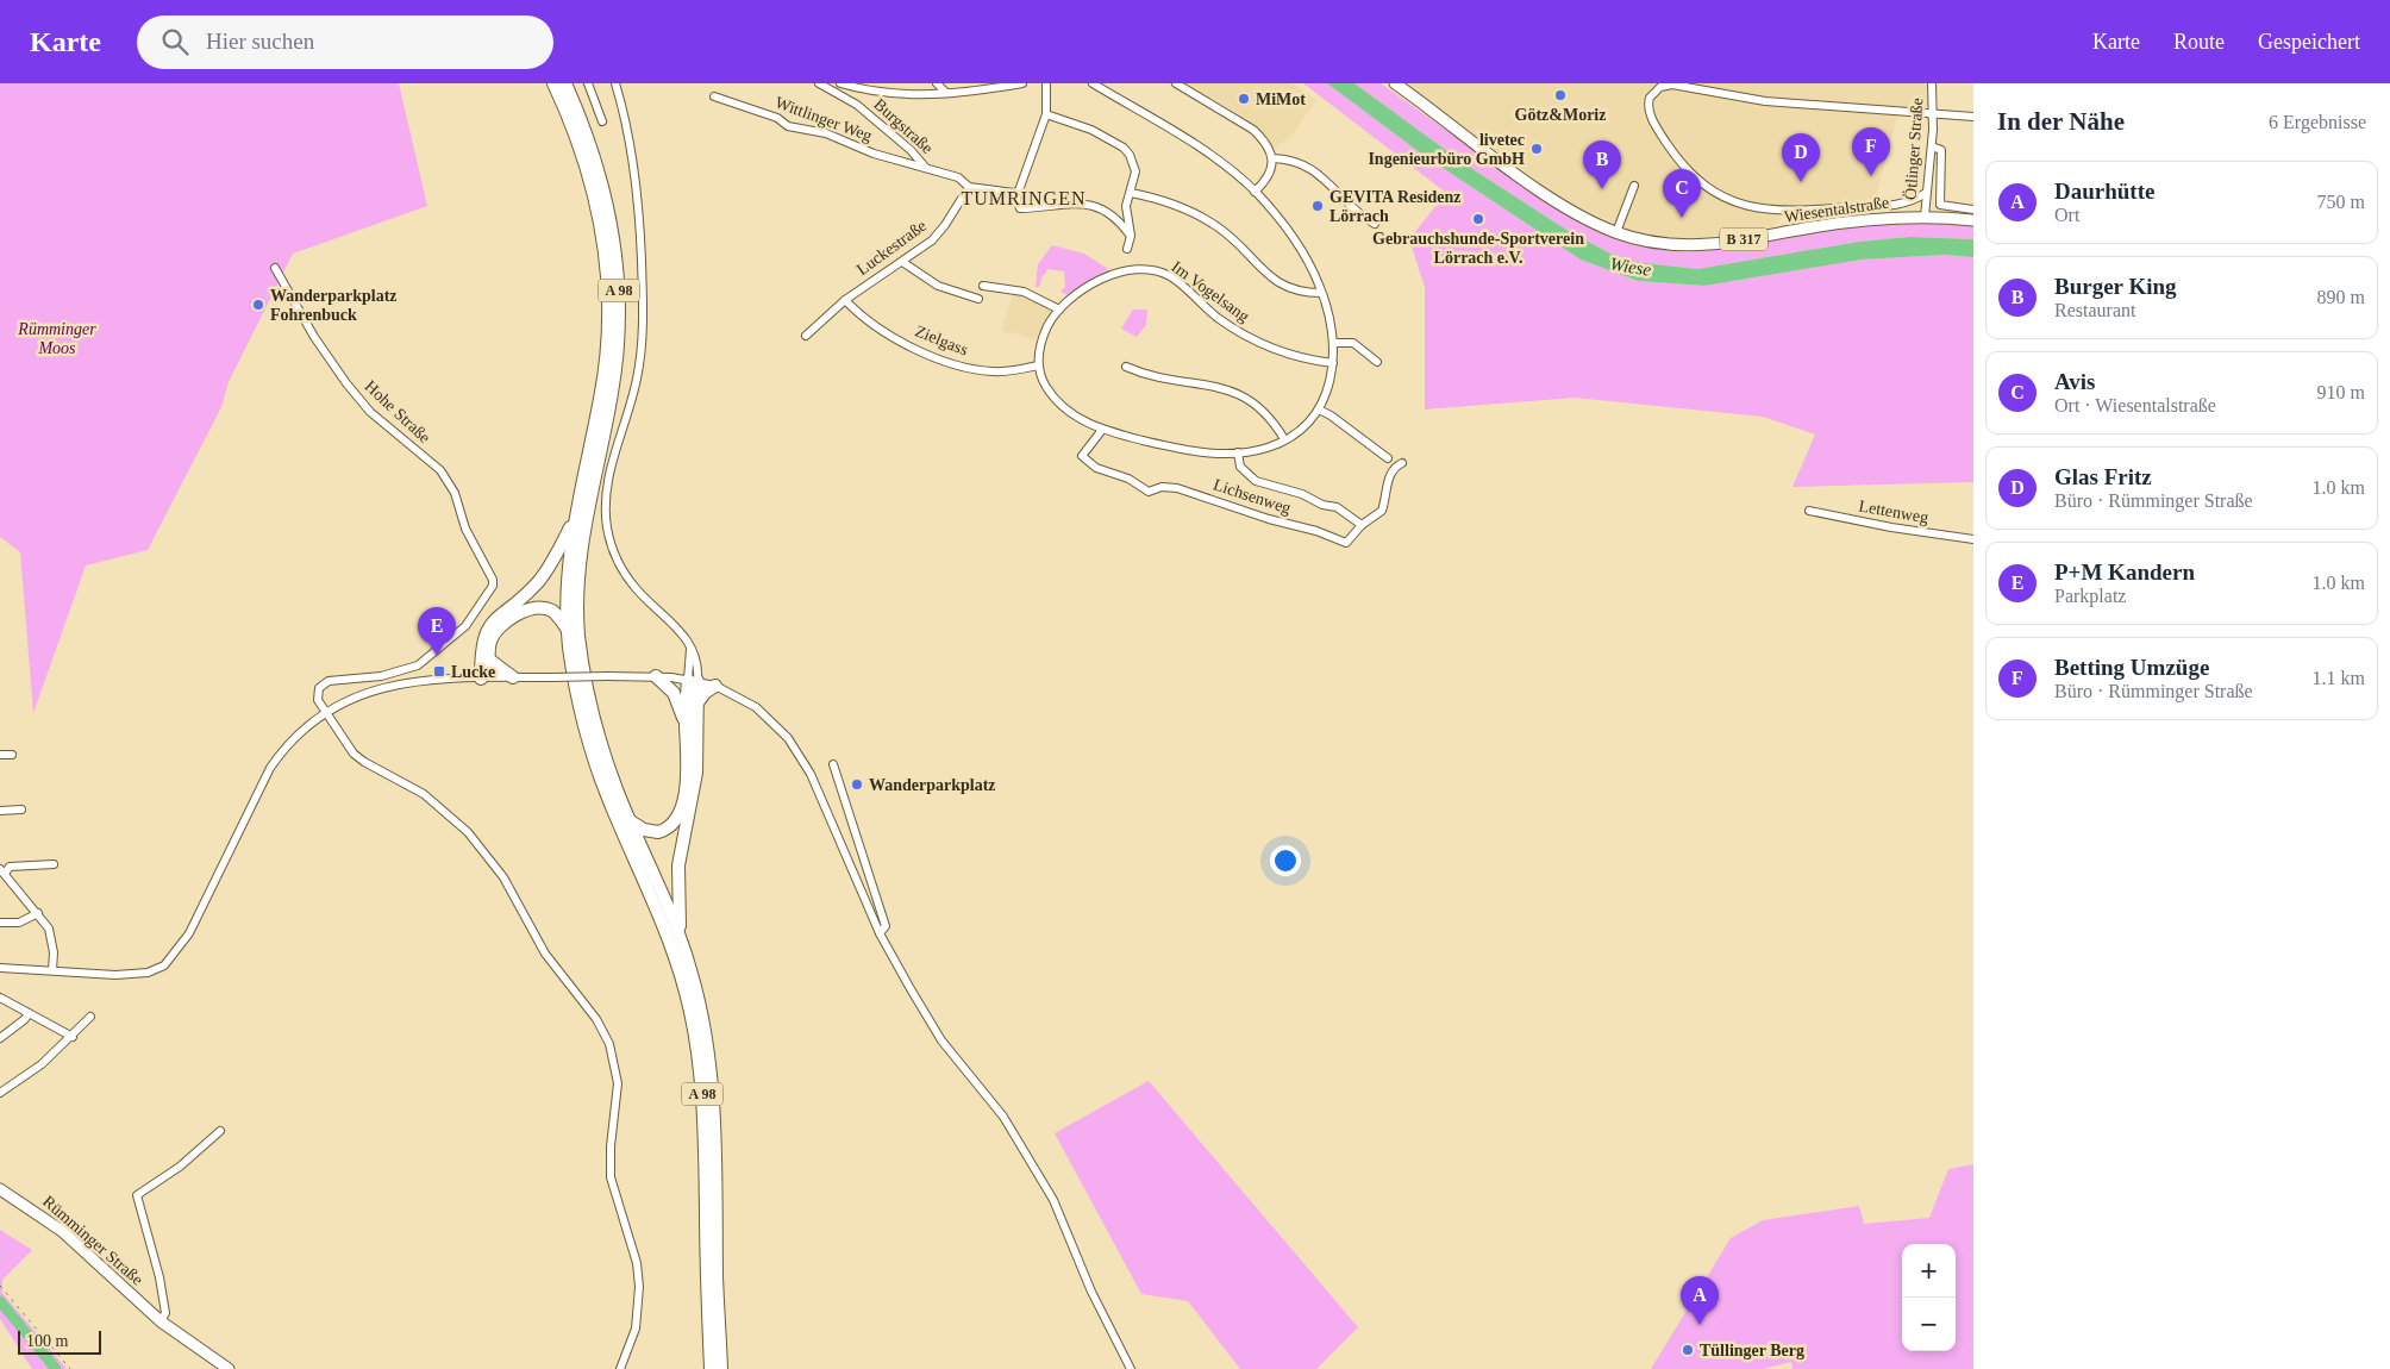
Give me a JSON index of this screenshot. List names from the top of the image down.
{
  "streets": {
    "highway": ["A 98"],
    "main road": ["Wiesentalstraße", "B 317", "Rümminger Straße"],
    "street": [
      "Wittlinger Weg",
      "Burgstraße",
      "Ötlinger Straße",
      "Luckestraße",
      "Im Vogelsang",
      "Zielgass",
      "Hohe Straße",
      "Lichsenweg",
      "Lettenweg"
    ]
  },
  "crossings": [
    ["Wittlinger Weg", "Burgstraße"],
    ["Burgstraße", "Luckestraße"],
    ["Ötlinger Straße", "Wiesentalstraße"],
    ["Luckestraße", "Zielgass"],
    ["Im Vogelsang", "Zielgass"]
  ],
  "districts": ["TUMRINGEN"],
  "water": ["Wiese"],
  "parks": ["Rümminger Moos"],
  "places": {
    "other": [
      "Götz&Moriz",
      "MiMot",
      "livetec Ingenieurbüro GmbH",
      "GEVITA Residenz Lörrach",
      "Gebrauchshunde-Sportverein Lörrach e.V.",
      "Wanderparkplatz Fohrenbuck",
      "Wanderparkplatz",
      "Tüllinger Berg"
    ],
    "transit": ["Lucke"]
  },
  "scale_bar": "100 m",
  "page": {
    "header": "Karte",
    "search": "Hier suchen",
    "nav": ["Karte", "Route", "Gespeichert"],
    "heading": ["In der Nähe", "6 Ergebnisse"],
    "pins": [
      "F",
      "D",
      "B",
      "C",
      "E",
      "A"
    ],
    "list": [
      {
        "mark": "A",
        "name": "Daurhütte",
        "note": "Ort",
        "value": "750 m"
      },
      {
        "mark": "B",
        "name": "Burger King",
        "note": "Restaurant",
        "value": "890 m"
      },
      {
        "mark": "C",
        "name": "Avis",
        "note": "Ort · Wiesentalstraße",
        "value": "910 m"
      },
      {
        "mark": "D",
        "name": "Glas Fritz",
        "note": "Büro · Rümminger Straße",
        "value": "1.0 km"
      },
      {
        "mark": "E",
        "name": "P+M Kandern",
        "note": "Parkplatz",
        "value": "1.0 km"
      },
      {
        "mark": "F",
        "name": "Betting Umzüge",
        "note": "Büro · Rümminger Straße",
        "value": "1.1 km"
      }
    ],
    "map_buttons": ["+", "−"],
    "scale": "100 m"
  }
}
